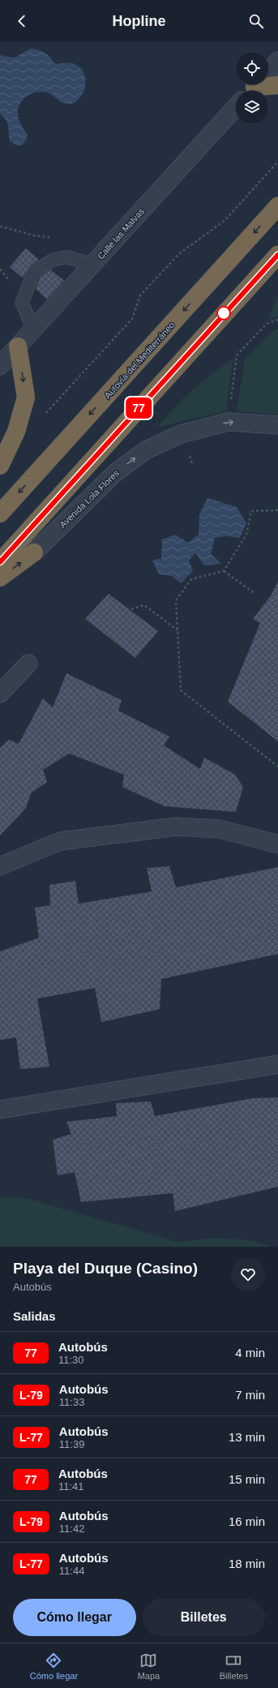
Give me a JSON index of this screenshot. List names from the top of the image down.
{
  "streets": {
    "highway": ["Autovía del Mediterráneo"],
    "street": ["Calle las Malvas", "Avenida Lola Flores"]
  },
  "one_way": ["Avenida Lola Flores"],
  "lines": ["bus line 77"],
  "page": {
    "header": "Hopline",
    "on_map": "77",
    "heading": [
      ["Playa del Duque (Casino)", "Autobús"],
      "Salidas"
    ],
    "list": [
      {
        "mark": "77",
        "name": "Autobús",
        "note": "11:30",
        "value": "4 min"
      },
      {
        "mark": "L-79",
        "name": "Autobús",
        "note": "11:33",
        "value": "7 min"
      },
      {
        "mark": "L-77",
        "name": "Autobús",
        "note": "11:39",
        "value": "13 min"
      },
      {
        "mark": "77",
        "name": "Autobús",
        "note": "11:41",
        "value": "15 min"
      },
      {
        "mark": "L-79",
        "name": "Autobús",
        "note": "11:42",
        "value": "16 min"
      },
      {
        "mark": "L-77",
        "name": "Autobús",
        "note": "11:44",
        "value": "18 min"
      }
    ],
    "buttons": ["Cómo llegar", "Billetes"],
    "tabs": ["Cómo llegar", "Mapa", "Billetes"]
  }
}
